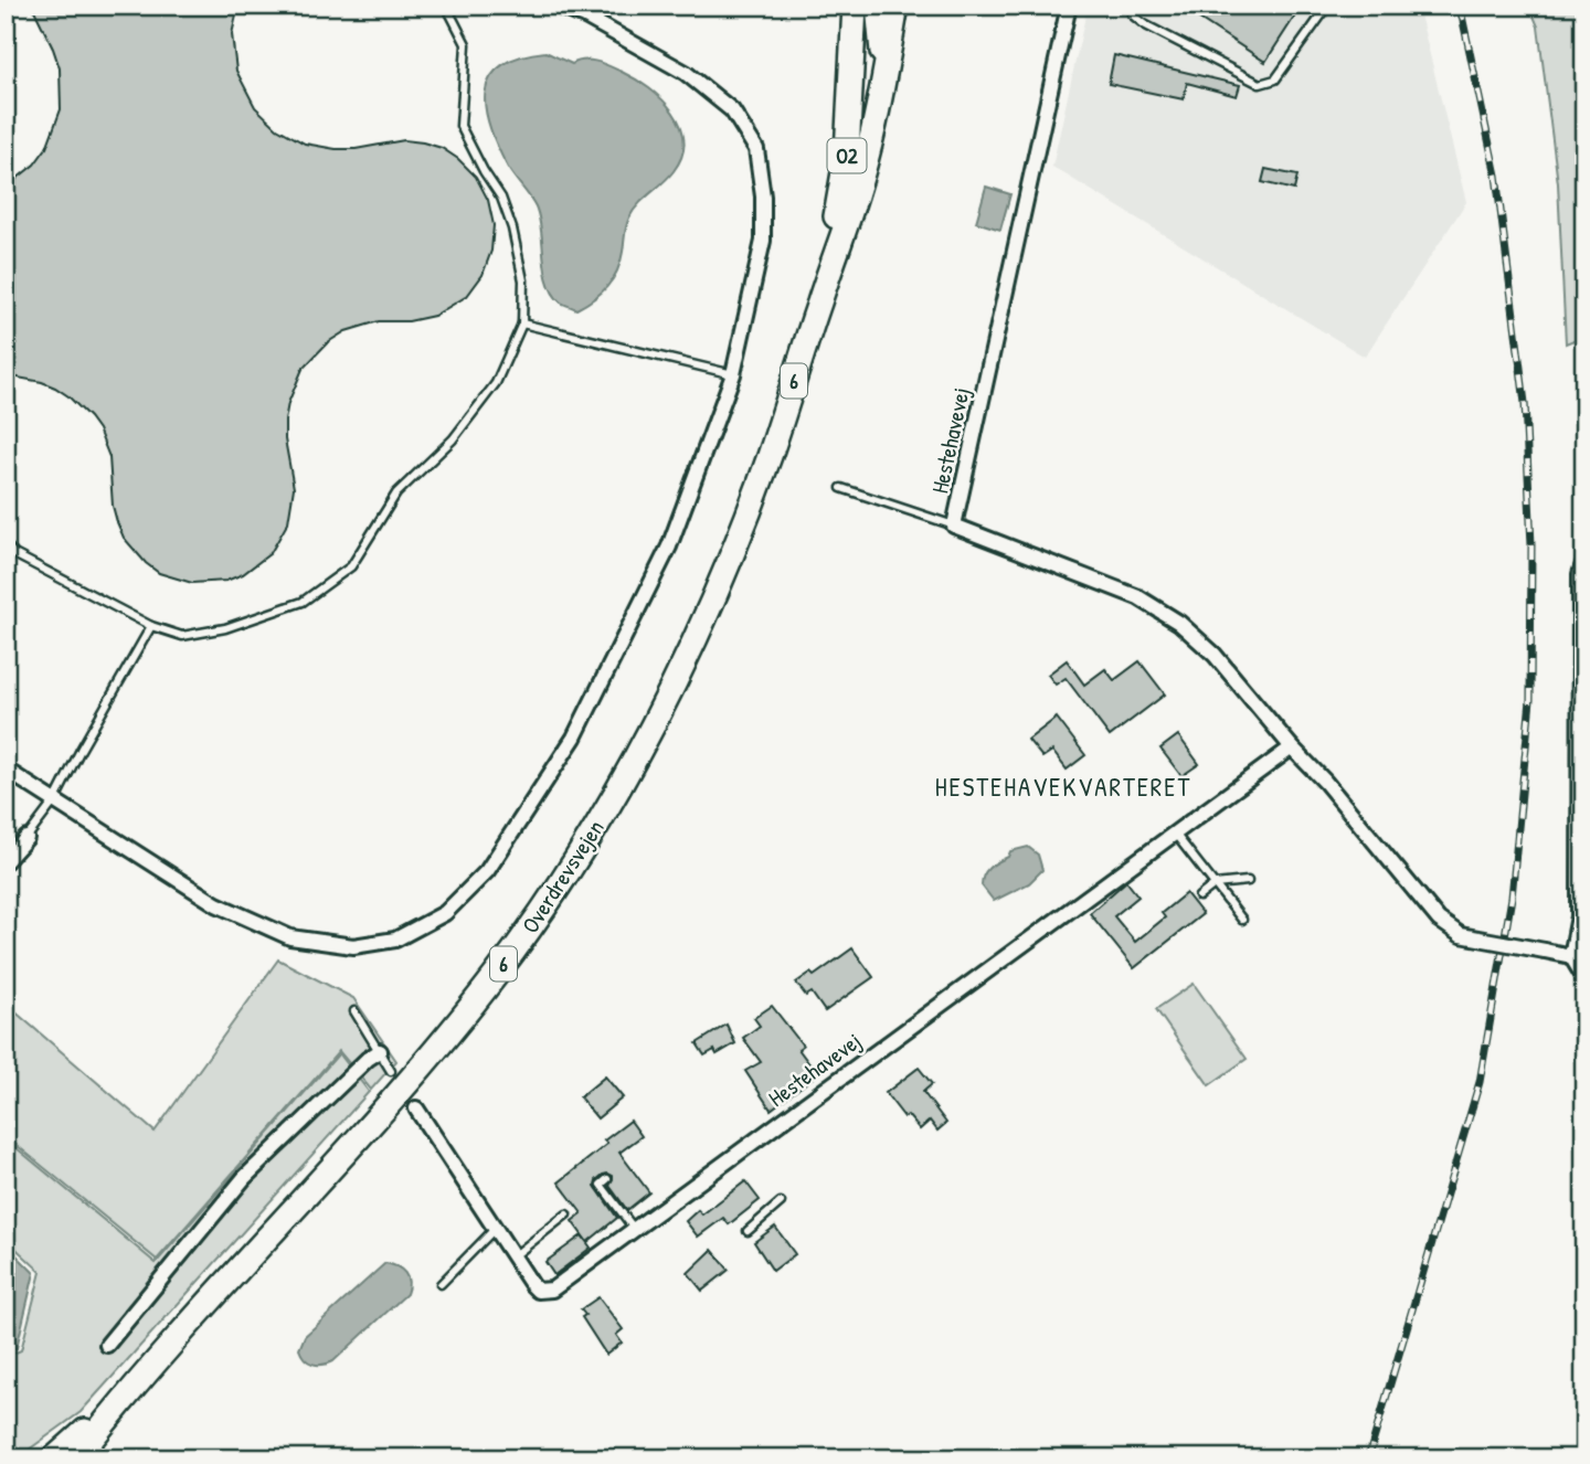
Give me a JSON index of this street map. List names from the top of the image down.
{
  "streets": {
    "main road": ["O2", "6", "Overdrevsvejen"],
    "street": ["Hestehavevej"]
  },
  "districts": ["HESTEHAVEKVARTERET"]
}
